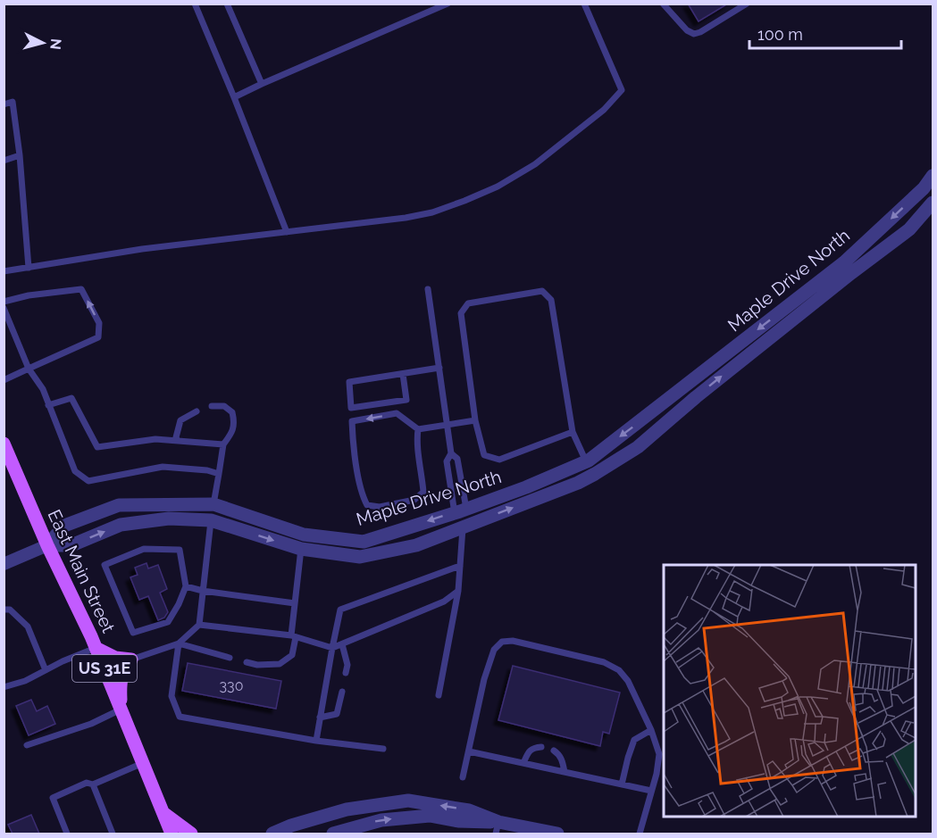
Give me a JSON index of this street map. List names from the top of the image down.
{
  "streets": {
    "main road": ["East Main Street", "US 31E"],
    "street": ["Maple Drive North"]
  },
  "crossings": [
    ["Maple Drive North", "East Main Street"]
  ],
  "house_numbers": ["330"],
  "scale_bar": "100 m",
  "north": "right"
}
